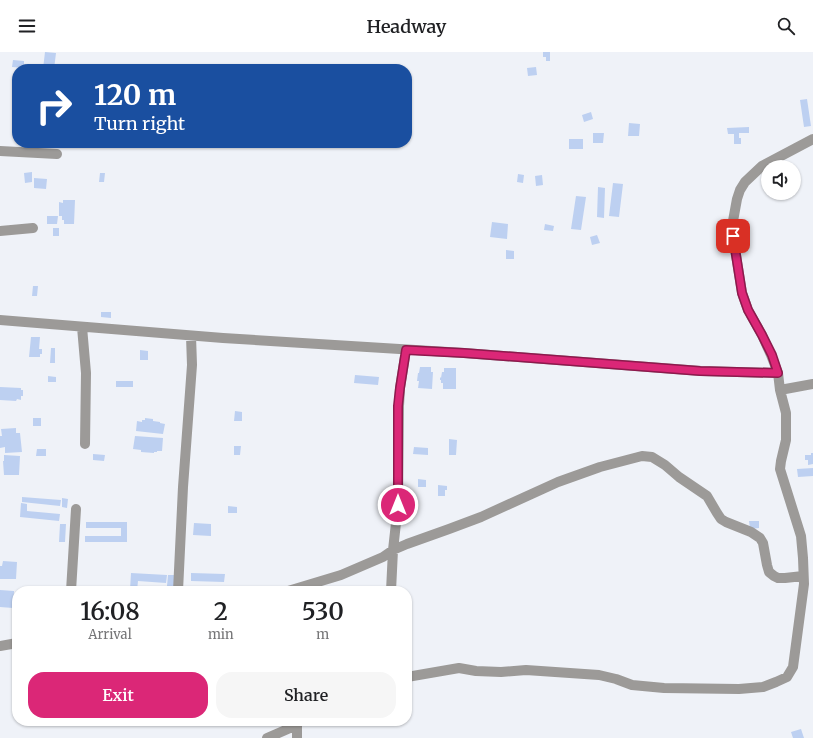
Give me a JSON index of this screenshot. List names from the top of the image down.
{
  "page": {
    "header": "Headway",
    "turn": ["120 m", "Turn right"],
    "eta": [
      "16:08",
      "Arrival",
      "2",
      "min",
      "530",
      "m"
    ],
    "buttons": ["Exit", "Share"]
  }
}
